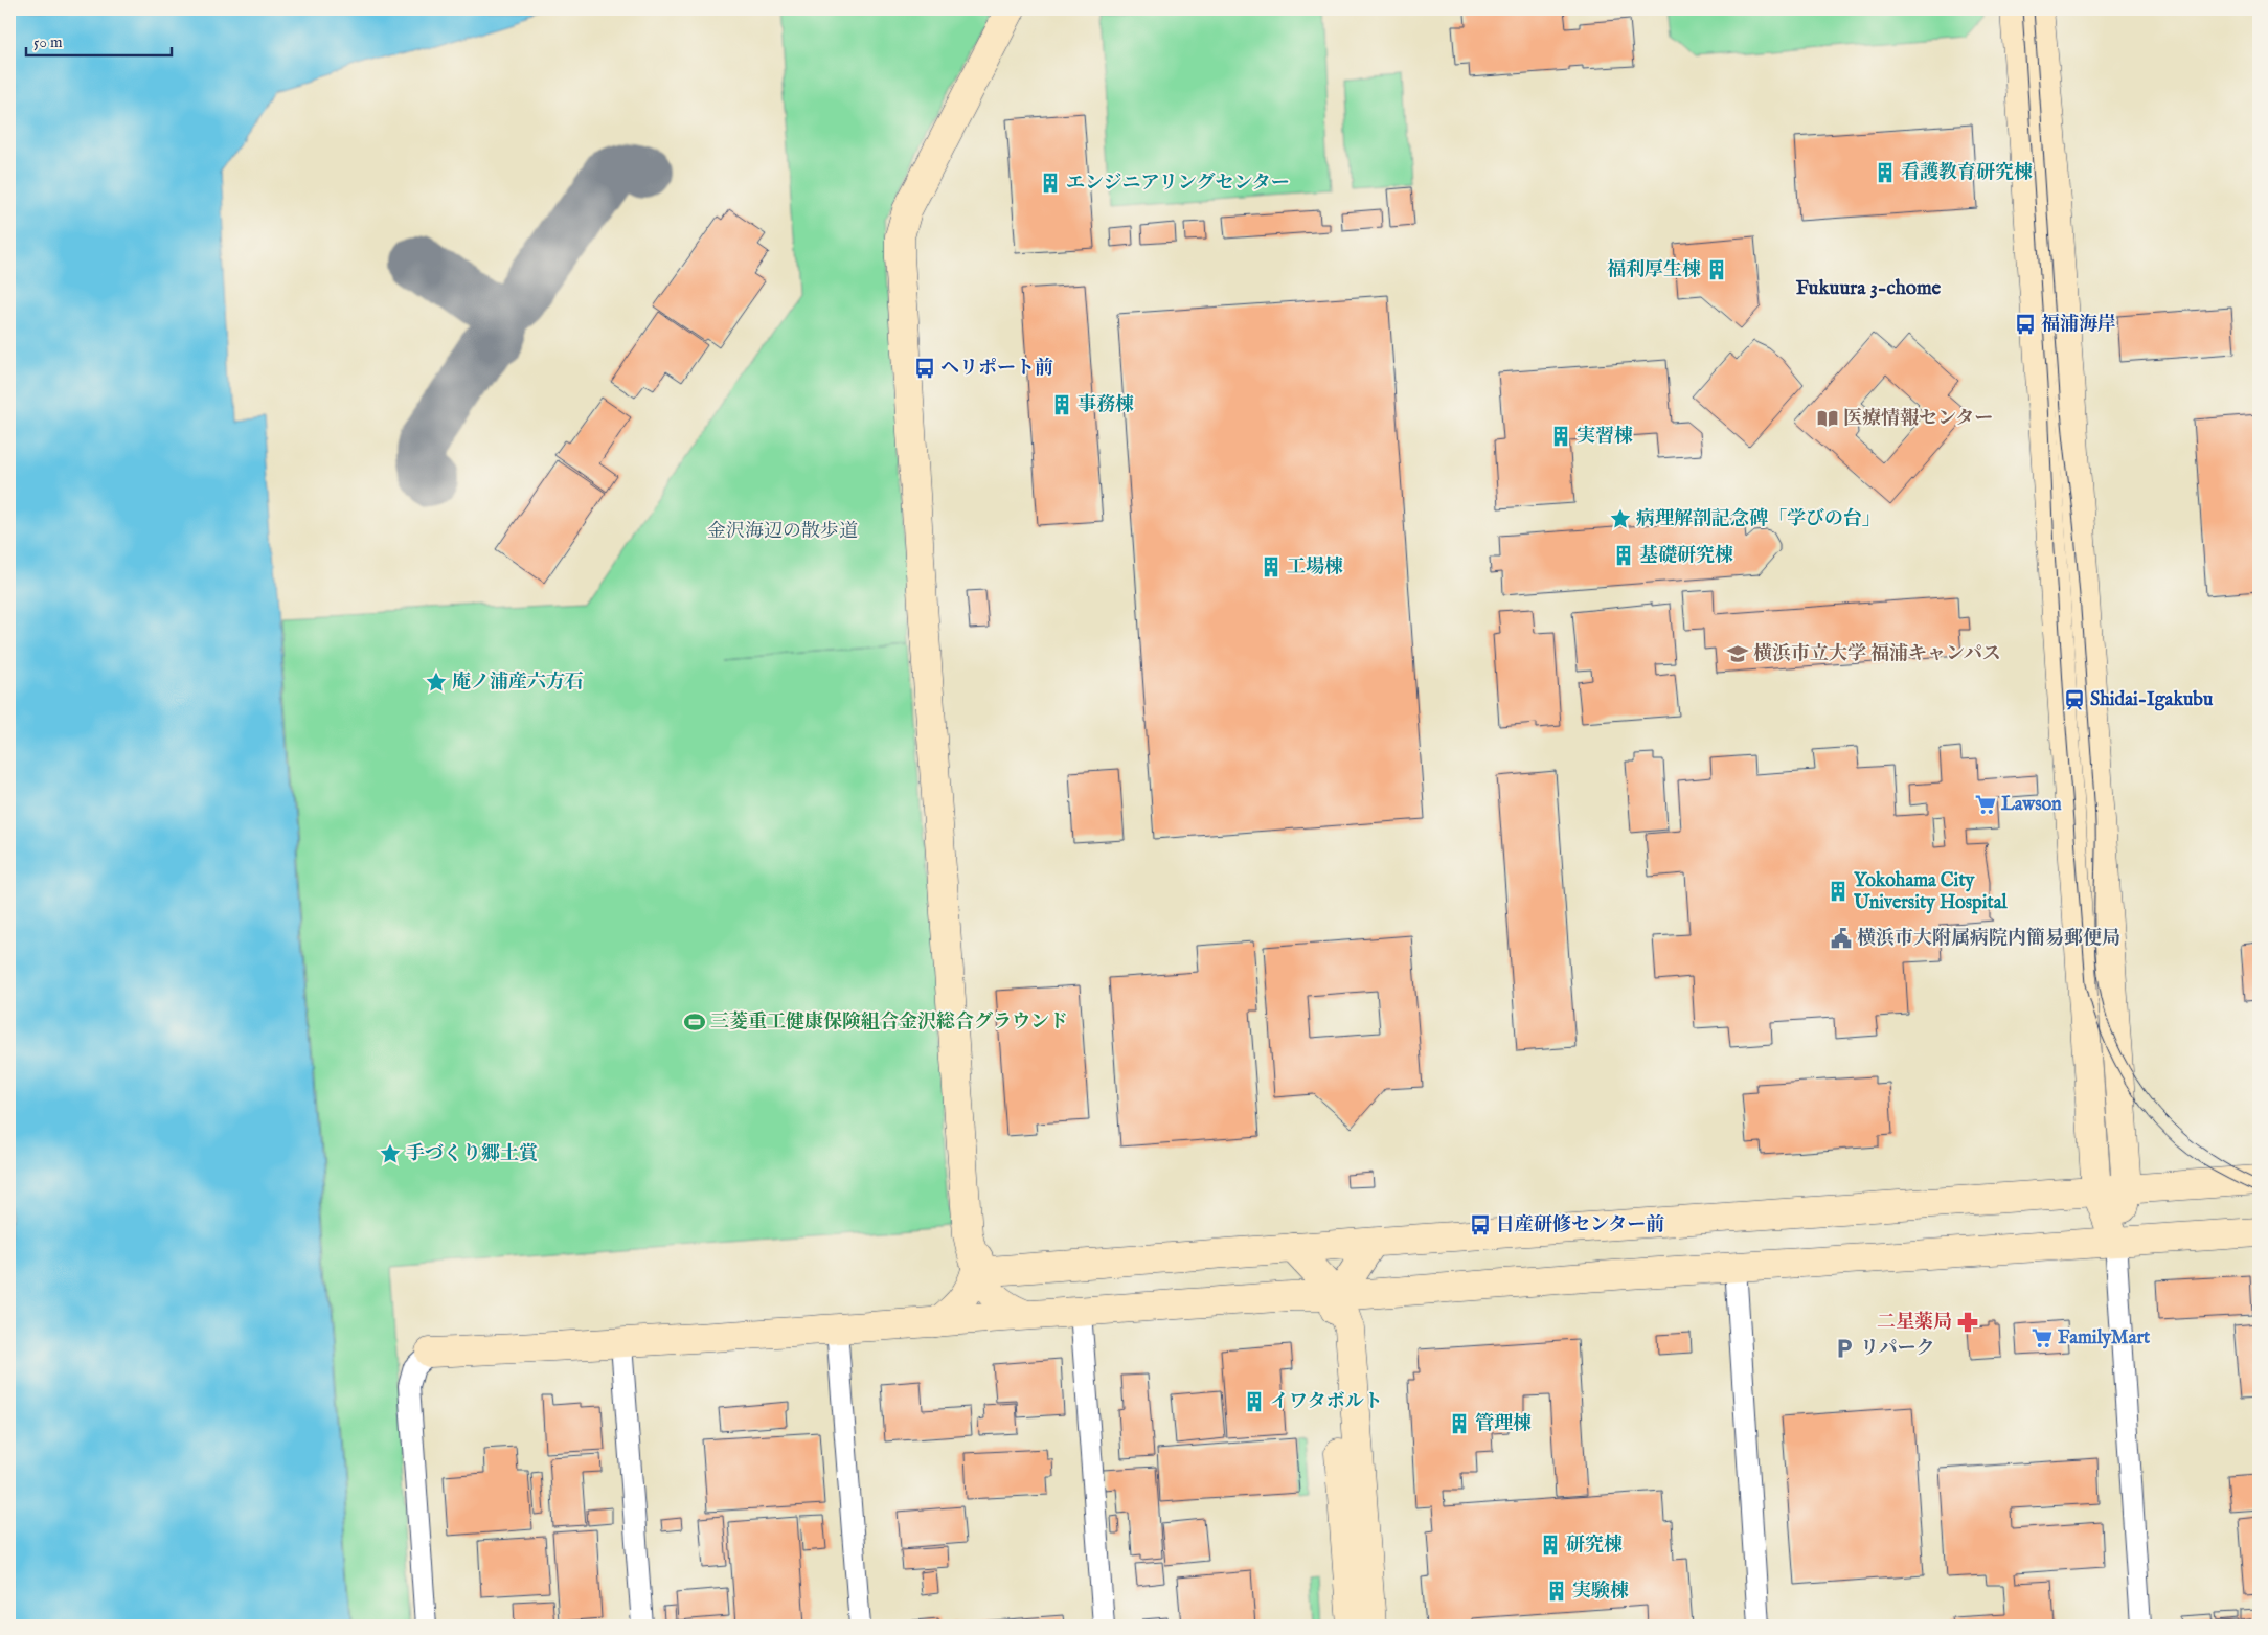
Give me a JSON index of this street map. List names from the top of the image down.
{
  "districts": ["Fukuura 3-chome"],
  "parks": ["金沢海辺の散歩道"],
  "places": {
    "building": [
      "看護教育研究棟",
      "エンジニアリングセンター",
      "福利厚生棟",
      "事務棟",
      "実習棟",
      "基礎研究棟",
      "工場棟",
      "Yokohama City University Hospital",
      "イワタボルト",
      "管理棟",
      "研究棟",
      "実験棟"
    ],
    "bus stop": ["福浦海岸", "ヘリポート前", "日産研修センター前"],
    "library": ["医療情報センター"],
    "place": ["病理解剖記念碑「学びの台」", "庵ノ浦産六方石", "手づくり郷土賞"],
    "school or university": ["横浜市立大学 福浦キャンパス"],
    "station": ["Shidai-Igakubu"],
    "supermarket": ["Lawson", "FamilyMart"],
    "public building": ["横浜市大附属病院内簡易郵便局"],
    "sports": ["三菱重工健康保険組合金沢総合グラウンド"],
    "pharmacy": ["二星薬局"],
    "parking": ["リパーク"]
  },
  "scale_bar": "50 m"
}
